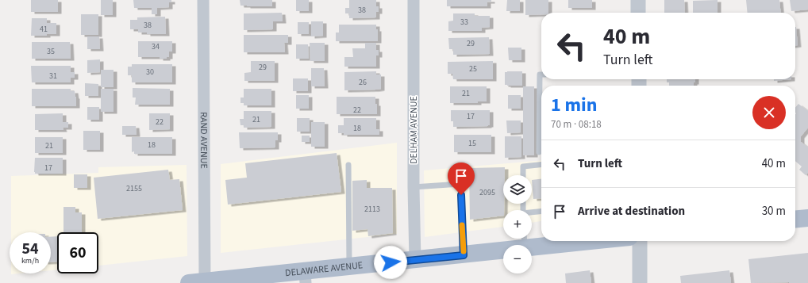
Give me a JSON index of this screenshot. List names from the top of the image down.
{
  "streets": {
    "main road": ["DELAWARE AVENUE"],
    "street": ["DELHAM AVENUE", "RAND AVENUE"]
  },
  "crossings": [
    ["DELHAM AVENUE", "DELAWARE AVENUE"],
    ["RAND AVENUE", "DELAWARE AVENUE"]
  ],
  "house_numbers": [
    "38",
    "33",
    "38",
    "41",
    "29",
    "34",
    "35",
    "29",
    "25",
    "30",
    "31",
    "26",
    "21",
    "22",
    "17",
    "21",
    "22",
    "18",
    "15",
    "18",
    "21",
    "17",
    "2155",
    "2095",
    "2113"
  ],
  "page": {
    "turn": ["40 m", "Turn left"],
    "heading": ["1 min", "70 m · 08:18"],
    "list": [
      {
        "name": "Turn left",
        "value": "40 m"
      },
      {
        "name": "Arrive at destination",
        "value": "30 m"
      }
    ],
    "map_buttons": ["+", "−"],
    "speed": "54 km/h",
    "limit": "60"
  }
}
